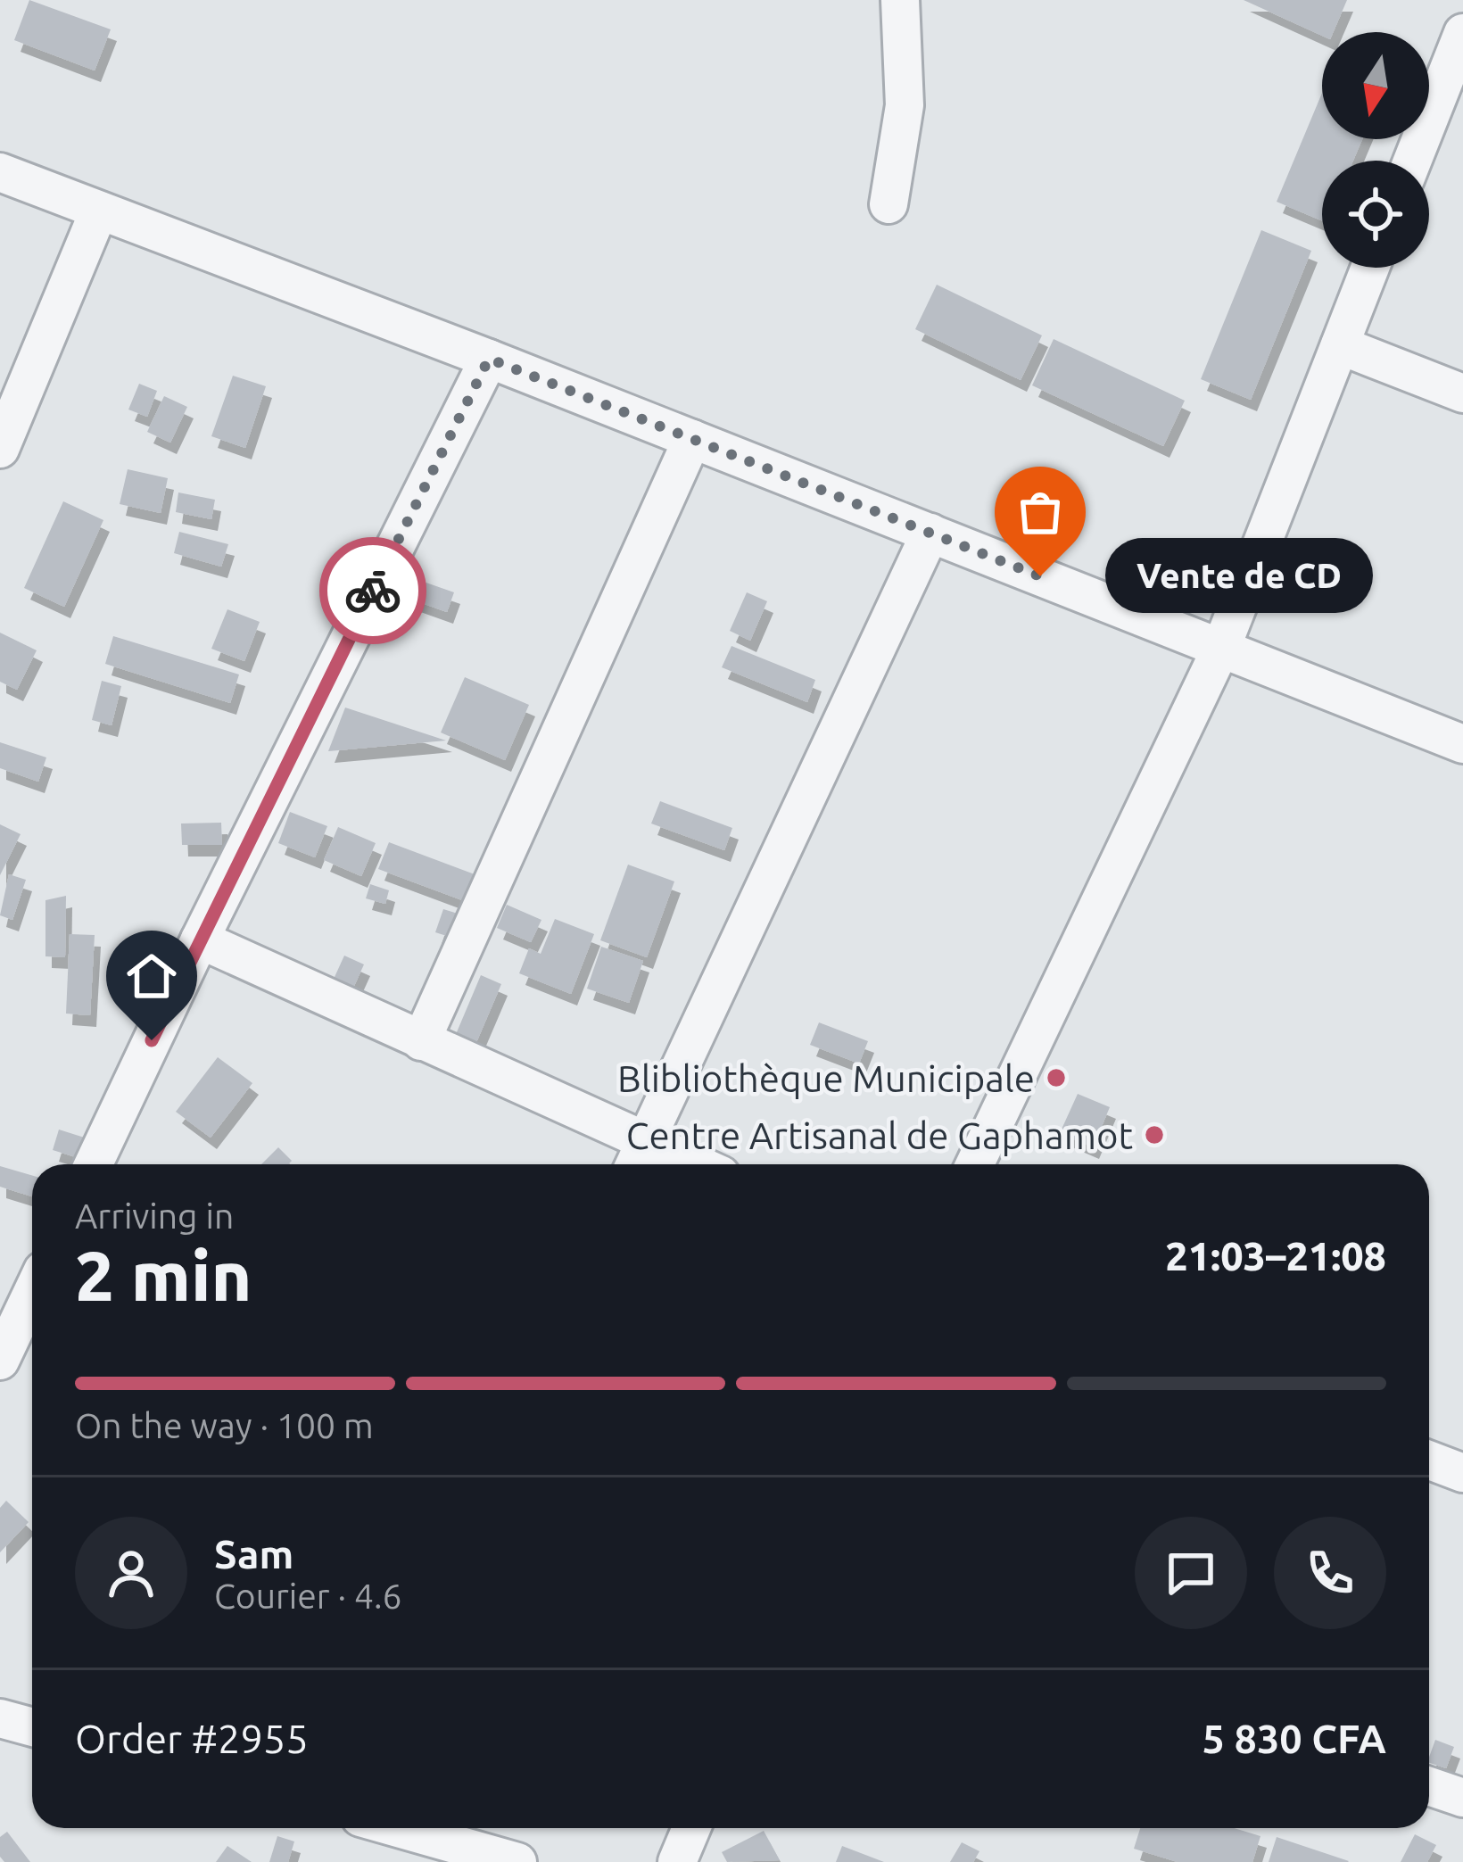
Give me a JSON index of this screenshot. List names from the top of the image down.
{
  "places": ["Vente de CD", "Blibliothèque Municipale", "Centre Artisanal de Gaphamot"],
  "north": "bottom",
  "page": {
    "bubble": "Vente de CD",
    "heading": ["2 min", "Arriving in", "21:03–21:08"],
    "panel": [
      "Sam",
      "Courier · 4.6",
      "Order #2955",
      "5 830 CFA"
    ],
    "bar": "On the way · 100 m"
  }
}
